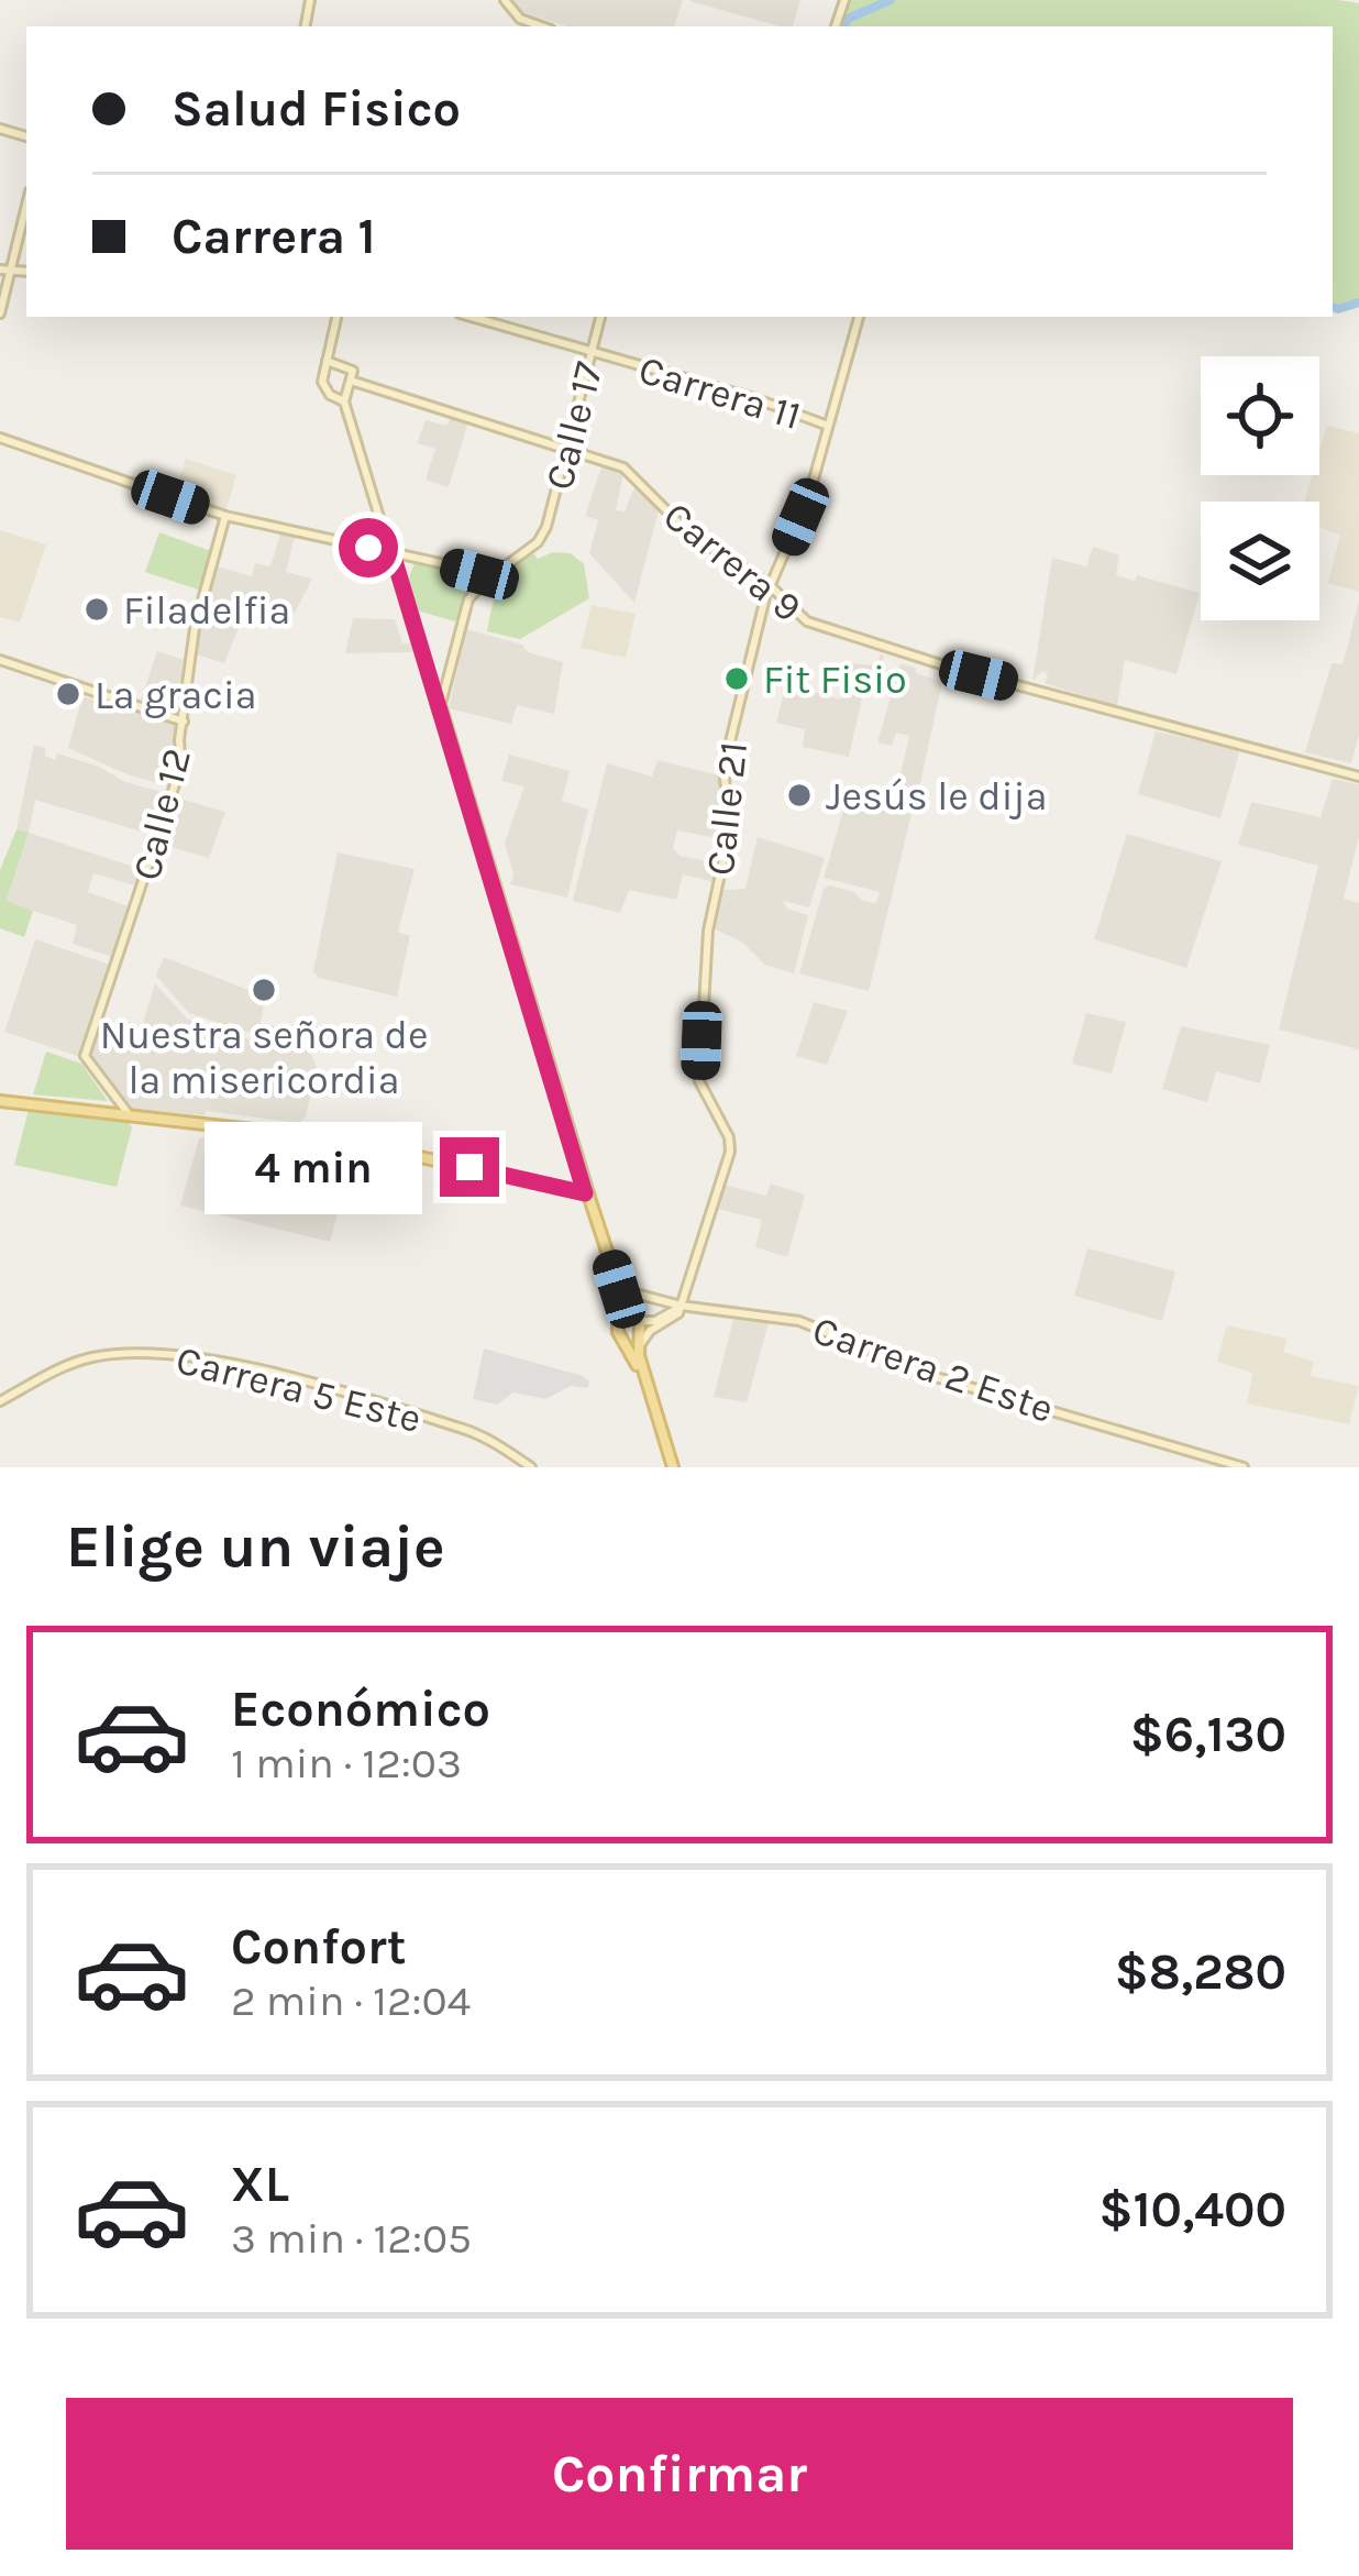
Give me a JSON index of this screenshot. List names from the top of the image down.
{
  "streets": {
    "street": [
      "Carrera 11",
      "Calle 17",
      "Carrera 9",
      "Calle 21",
      "Calle 12",
      "Carrera 2 Este",
      "Carrera 5 Este"
    ]
  },
  "crossings": [
    ["Carrera 11", "Calle 17"],
    ["Carrera 11", "Calle 21"],
    ["Calle 17", "Carrera 9"],
    ["Carrera 9", "Calle 21"],
    ["Calle 21", "Carrera 2 Este"]
  ],
  "places": [
    "Filadelfia",
    "Fit Fisio",
    "La gracia",
    "Jesús le dija",
    "Nuestra señora de la misericordia"
  ],
  "page": {
    "banner": ["Salud Fisico", "Carrera 1"],
    "bubble": "4 min",
    "heading": "Elige un viaje",
    "list": [
      {
        "name": "Económico",
        "note": "1 min · 12:03",
        "value": "$6,130"
      },
      {
        "name": "Confort",
        "note": "2 min · 12:04",
        "value": "$8,280"
      },
      {
        "name": "XL",
        "note": "3 min · 12:05",
        "value": "$10,400"
      }
    ],
    "buttons": "Confirmar"
  }
}
